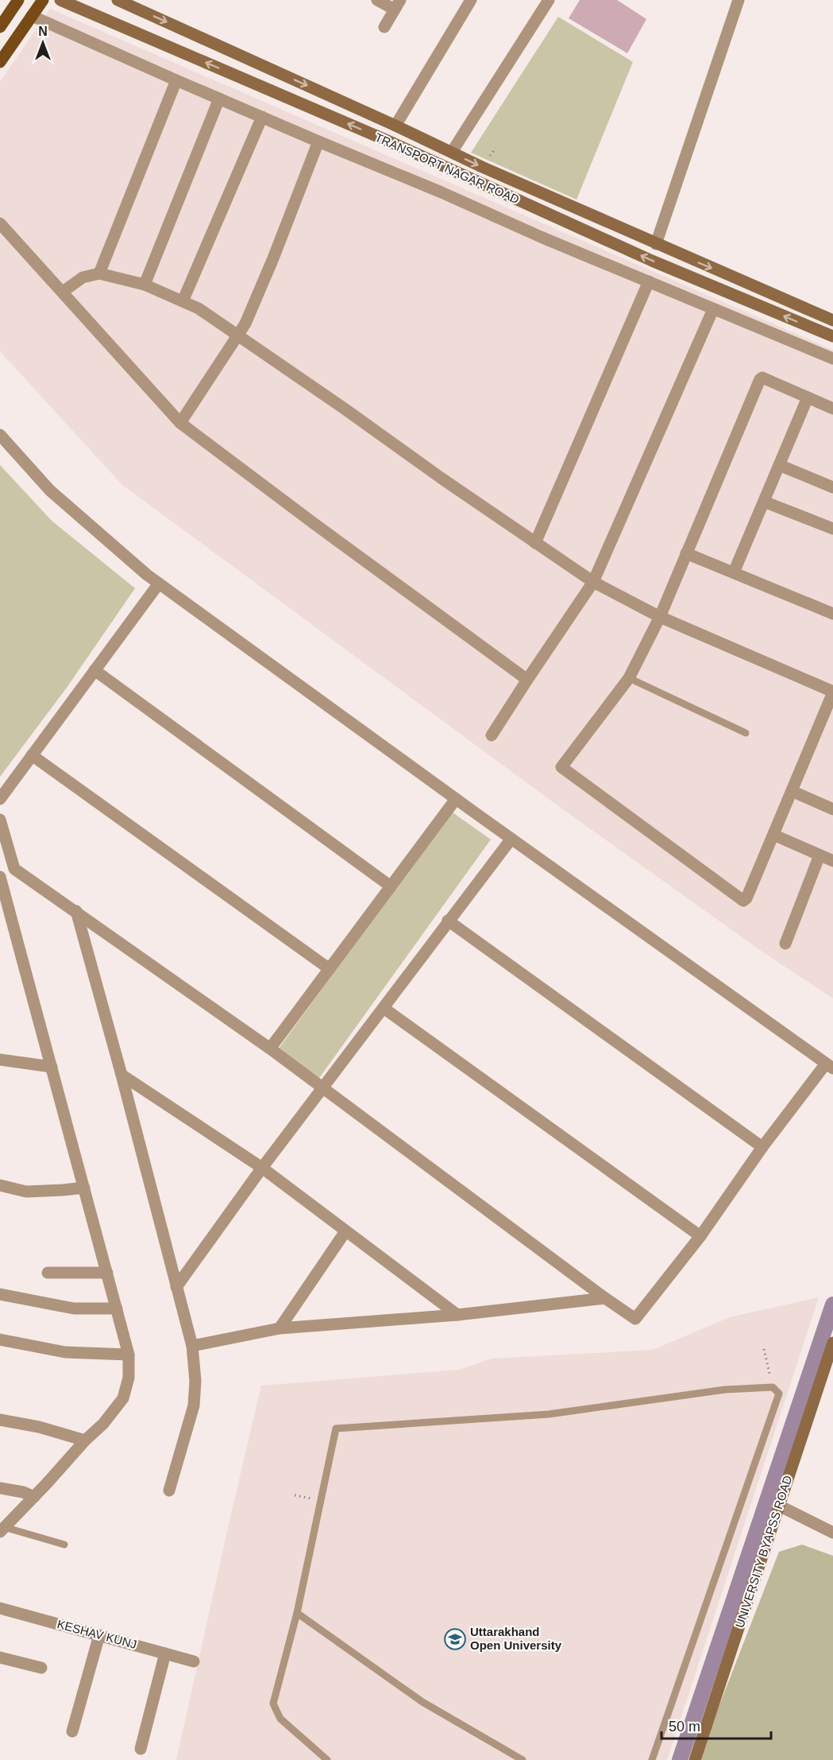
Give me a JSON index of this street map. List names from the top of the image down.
{
  "streets": {
    "main road": ["TRANSPORT NAGAR ROAD", "UNIVERSITY BYAPSS ROAD"],
    "street": ["KESHAV KUNJ"]
  },
  "places": {
    "school or university": ["Uttarakhand Open University"]
  },
  "scale_bar": "50 m",
  "north": "top"
}
